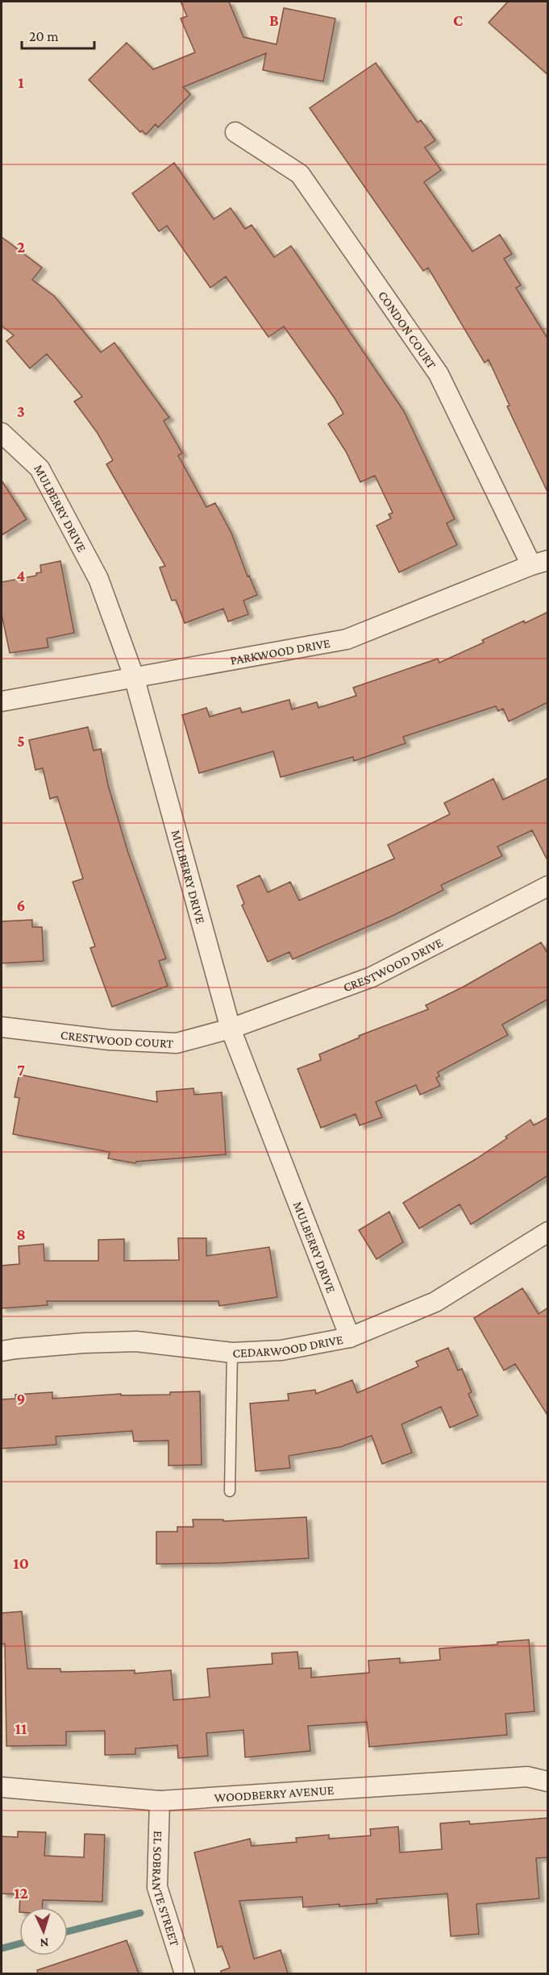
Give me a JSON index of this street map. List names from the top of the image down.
{
  "streets": {
    "street": [
      "CONDON COURT",
      "MULBERRY DRIVE",
      "PARKWOOD DRIVE",
      "CRESTWOOD DRIVE",
      "CRESTWOOD COURT",
      "CEDARWOOD DRIVE",
      "WOODBERRY AVENUE",
      "EL SOBRANTE STREET"
    ]
  },
  "crossings": [
    ["CONDON COURT", "PARKWOOD DRIVE"],
    ["MULBERRY DRIVE", "PARKWOOD DRIVE"],
    ["MULBERRY DRIVE", "CRESTWOOD DRIVE"],
    ["MULBERRY DRIVE", "CRESTWOOD COURT"],
    ["MULBERRY DRIVE", "CEDARWOOD DRIVE"],
    ["CRESTWOOD DRIVE", "CRESTWOOD COURT"],
    ["WOODBERRY AVENUE", "EL SOBRANTE STREET"]
  ],
  "scale_bar": "20 m",
  "north": "bottom",
  "grid": {
    "columns": ["B", "C"],
    "rows": [
      "1",
      "2",
      "3",
      "4",
      "5",
      "6",
      "7",
      "8",
      "9",
      "10",
      "11",
      "12"
    ]
  }
}
